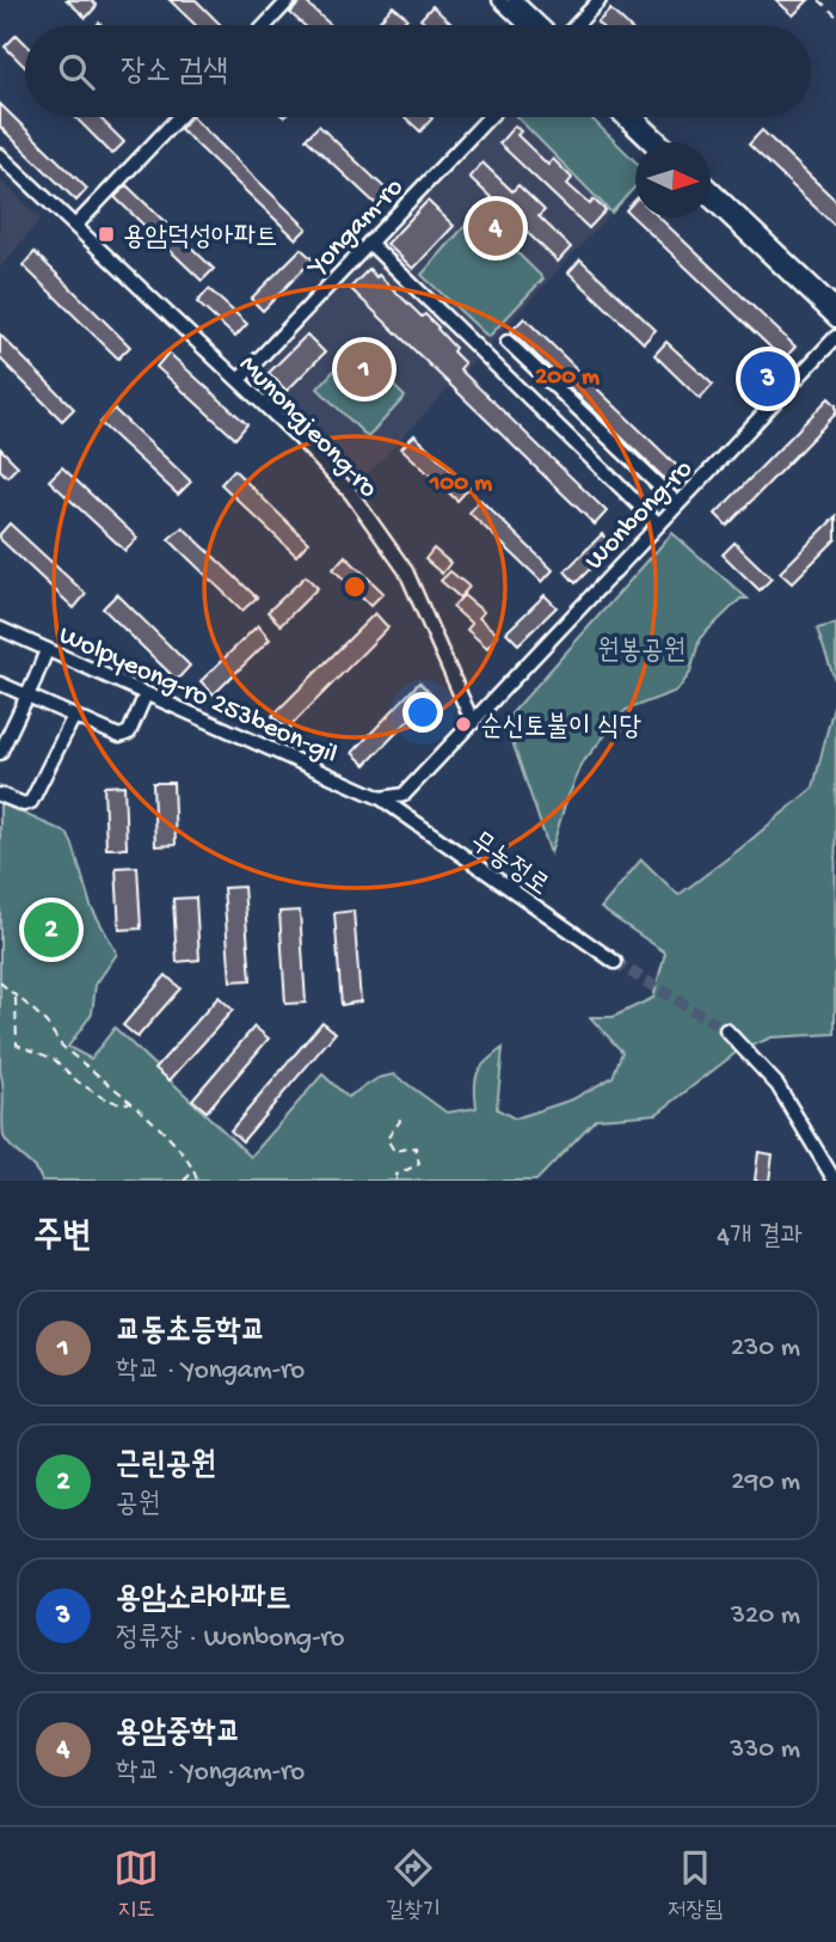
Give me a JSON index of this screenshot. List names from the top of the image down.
{
  "streets": {
    "street": [
      "Yongam-ro",
      "Munongjeong-ro",
      "Wonbong-ro",
      "Wolpyeong-ro 253beon-gil",
      "무농정로"
    ]
  },
  "crossings": [
    ["Yongam-ro", "Munongjeong-ro"],
    ["Munongjeong-ro", "Wonbong-ro"],
    ["Wolpyeong-ro 253beon-gil", "무농정로"]
  ],
  "parks": ["원봉공원"],
  "places": {
    "transit": ["용암덕성아파트"],
    "other": ["순신토불이 식당"]
  },
  "north": "right",
  "page": {
    "search": "장소 검색",
    "pins": [
      "4",
      "1",
      "3",
      "2"
    ],
    "heading": ["주변", "4개 결과"],
    "list": [
      {
        "mark": "1",
        "name": "교동초등학교",
        "note": "학교 · Yongam-ro",
        "value": "230 m"
      },
      {
        "mark": "2",
        "name": "근린공원",
        "note": "공원",
        "value": "290 m"
      },
      {
        "mark": "3",
        "name": "용암소라아파트",
        "note": "정류장 · Wonbong-ro",
        "value": "320 m"
      },
      {
        "mark": "4",
        "name": "용암중학교",
        "note": "학교 · Yongam-ro",
        "value": "330 m"
      }
    ],
    "nav": ["지도", "길찾기", "저장됨"]
  },
  "rings": ["200 m", "100 m"]
}
